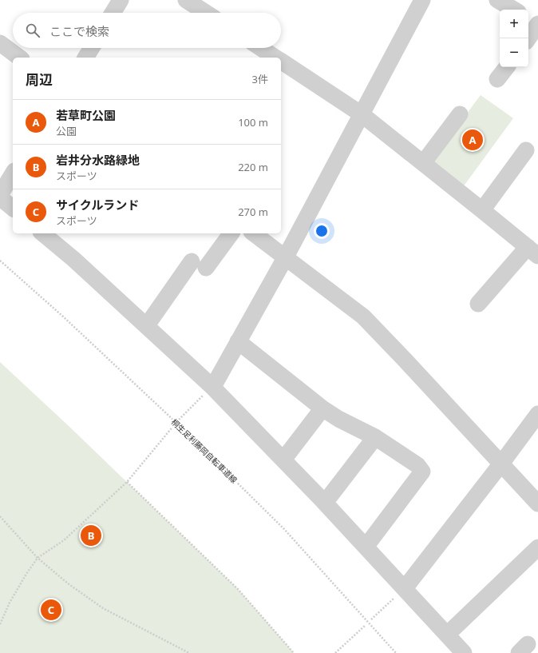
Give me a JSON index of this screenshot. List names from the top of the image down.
{
  "streets": {
    "path": ["桐生足利藤岡自転車道線"]
  },
  "page": {
    "map_buttons": ["+", "−"],
    "search": "ここで検索",
    "heading": ["周辺", "3件"],
    "list": [
      {
        "mark": "A",
        "name": "若草町公園",
        "note": "公園",
        "value": "100 m"
      },
      {
        "mark": "B",
        "name": "岩井分水路緑地",
        "note": "スポーツ",
        "value": "220 m"
      },
      {
        "mark": "C",
        "name": "サイクルランド",
        "note": "スポーツ",
        "value": "270 m"
      }
    ],
    "pins": ["A", "B", "C"]
  }
}
